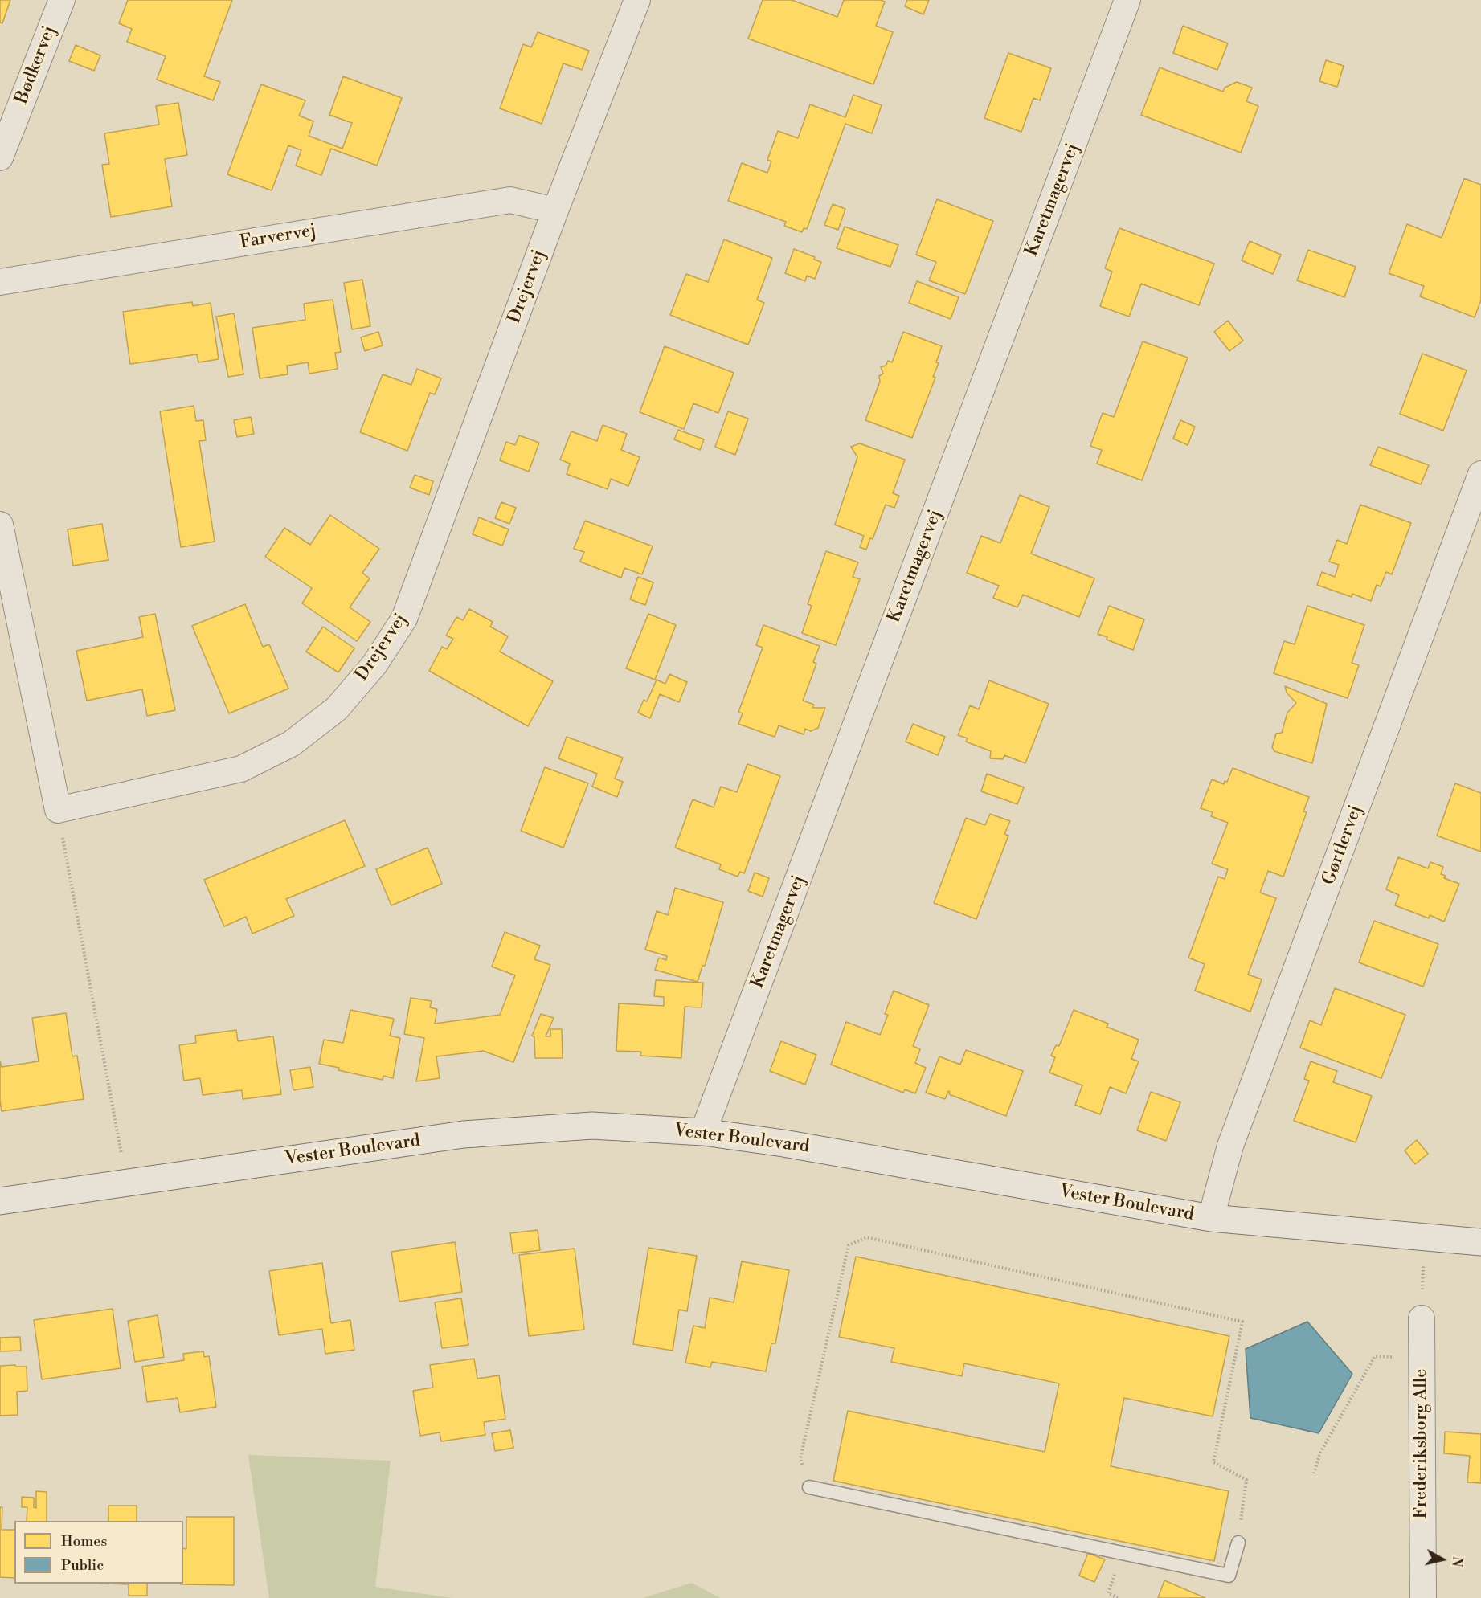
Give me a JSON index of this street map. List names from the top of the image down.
{
  "streets": {
    "main road": ["Vester Boulevard"],
    "street": [
      "Bødkervej",
      "Karetmagervej",
      "Farvervej",
      "Drejervej",
      "Gørtlervej",
      "Frederiksborg Alle"
    ]
  },
  "crossings": [
    ["Karetmagervej", "Vester Boulevard"],
    ["Farvervej", "Drejervej"],
    ["Gørtlervej", "Vester Boulevard"]
  ],
  "legend": ["Homes", "Public"],
  "north": "right"
}
